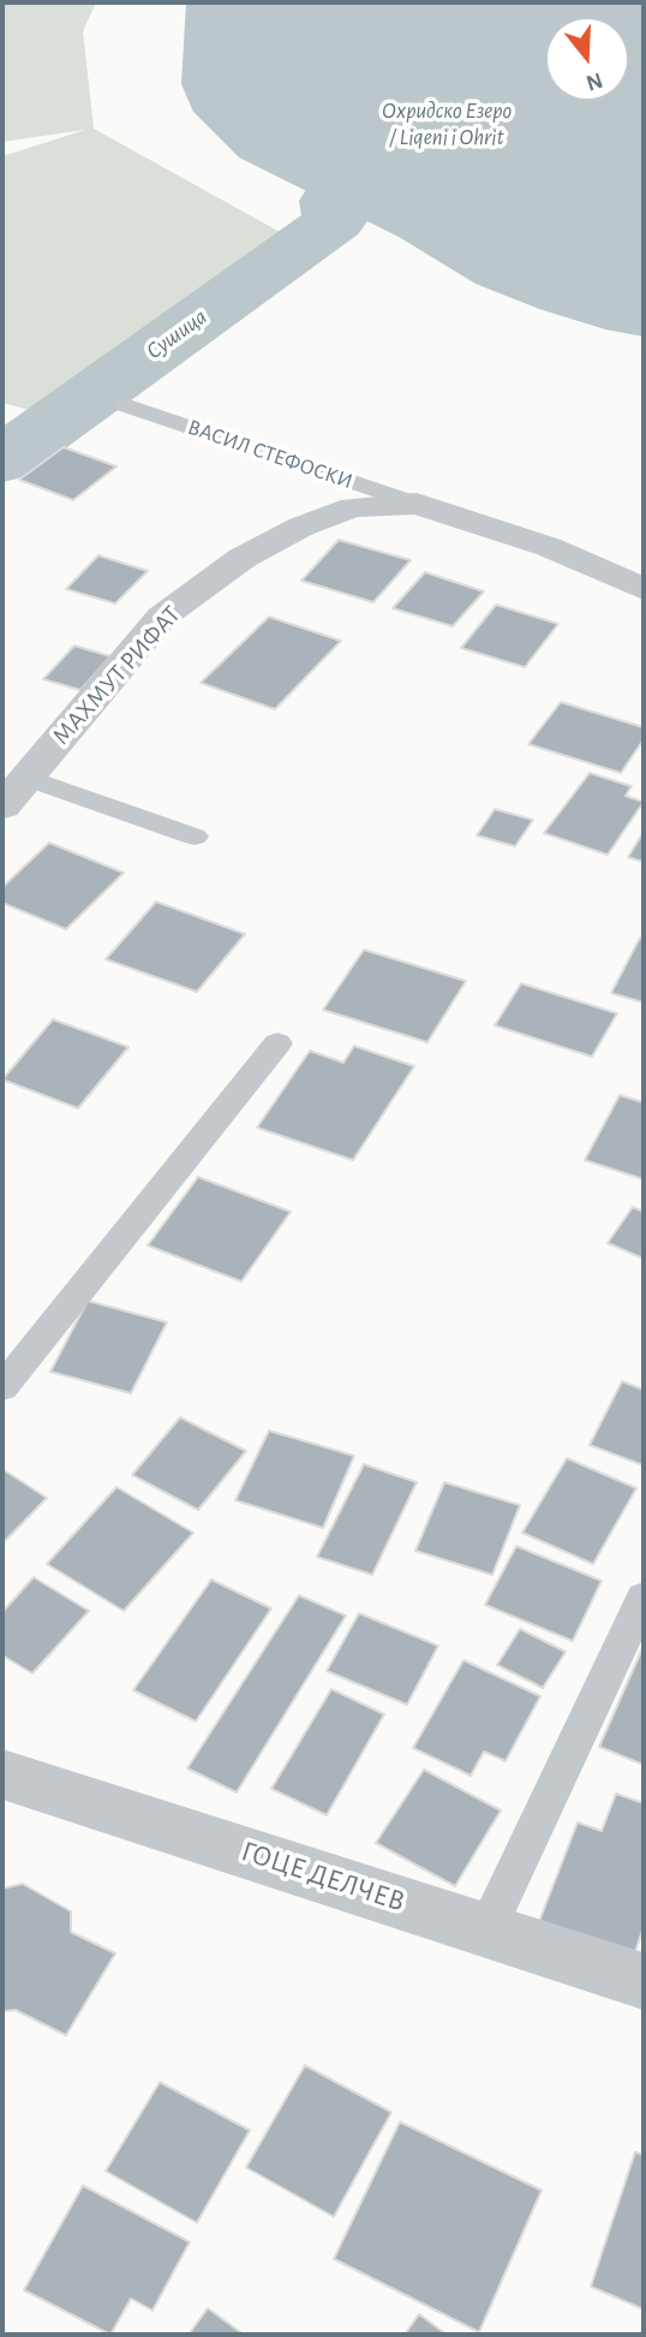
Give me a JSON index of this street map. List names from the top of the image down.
{
  "streets": {
    "street": ["ВАСИЛ СТЕФОСКИ", "МАХМУТ РИФАТ", "ГОЦЕ ДЕЛЧЕВ"]
  },
  "crossings": [
    ["ВАСИЛ СТЕФОСКИ", "МАХМУТ РИФАТ"]
  ],
  "water": ["Охридско Езеро / Liqeni i Ohrit", "Сушица"],
  "north": "bottom"
}
